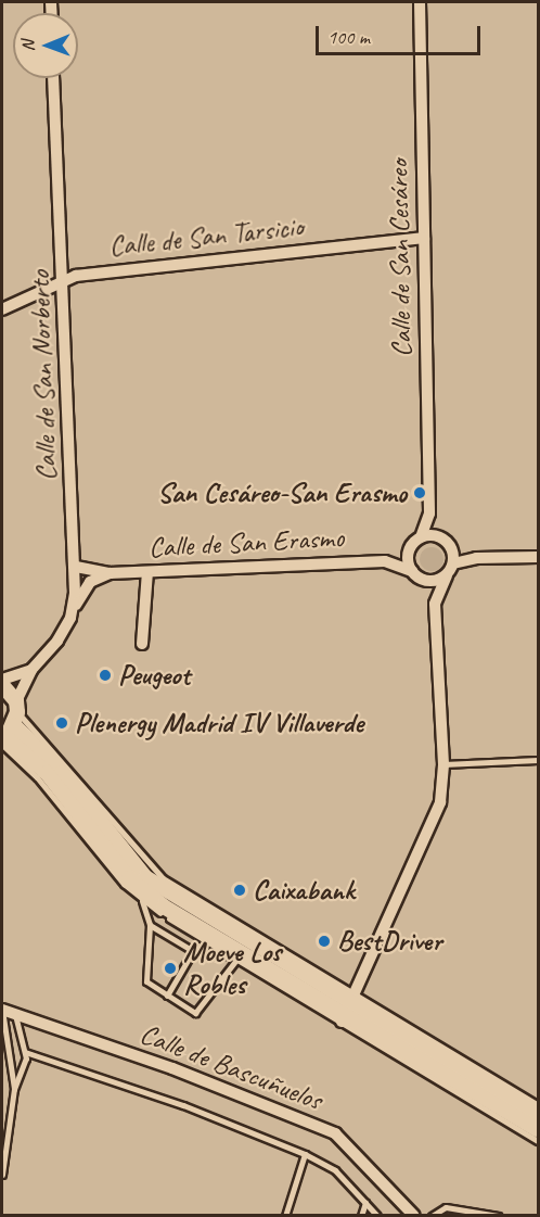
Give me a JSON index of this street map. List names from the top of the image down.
{
  "streets": {
    "street": [
      "Calle de San Tarsicio",
      "Calle de San Cesáreo",
      "Calle de San Norberto",
      "Calle de San Erasmo",
      "Calle de Bascuñuelos"
    ]
  },
  "crossings": [
    ["Calle de San Tarsicio", "Calle de San Cesáreo"],
    ["Calle de San Tarsicio", "Calle de San Norberto"],
    ["Calle de San Cesáreo", "Calle de San Erasmo"],
    ["Calle de San Norberto", "Calle de San Erasmo"]
  ],
  "places": [
    "San Cesáreo-San Erasmo",
    "Peugeot",
    "Plenergy Madrid IV Villaverde",
    "Caixabank",
    "BestDriver",
    "Moeve Los Robles"
  ],
  "scale_bar": "100 m",
  "north": "left"
}
